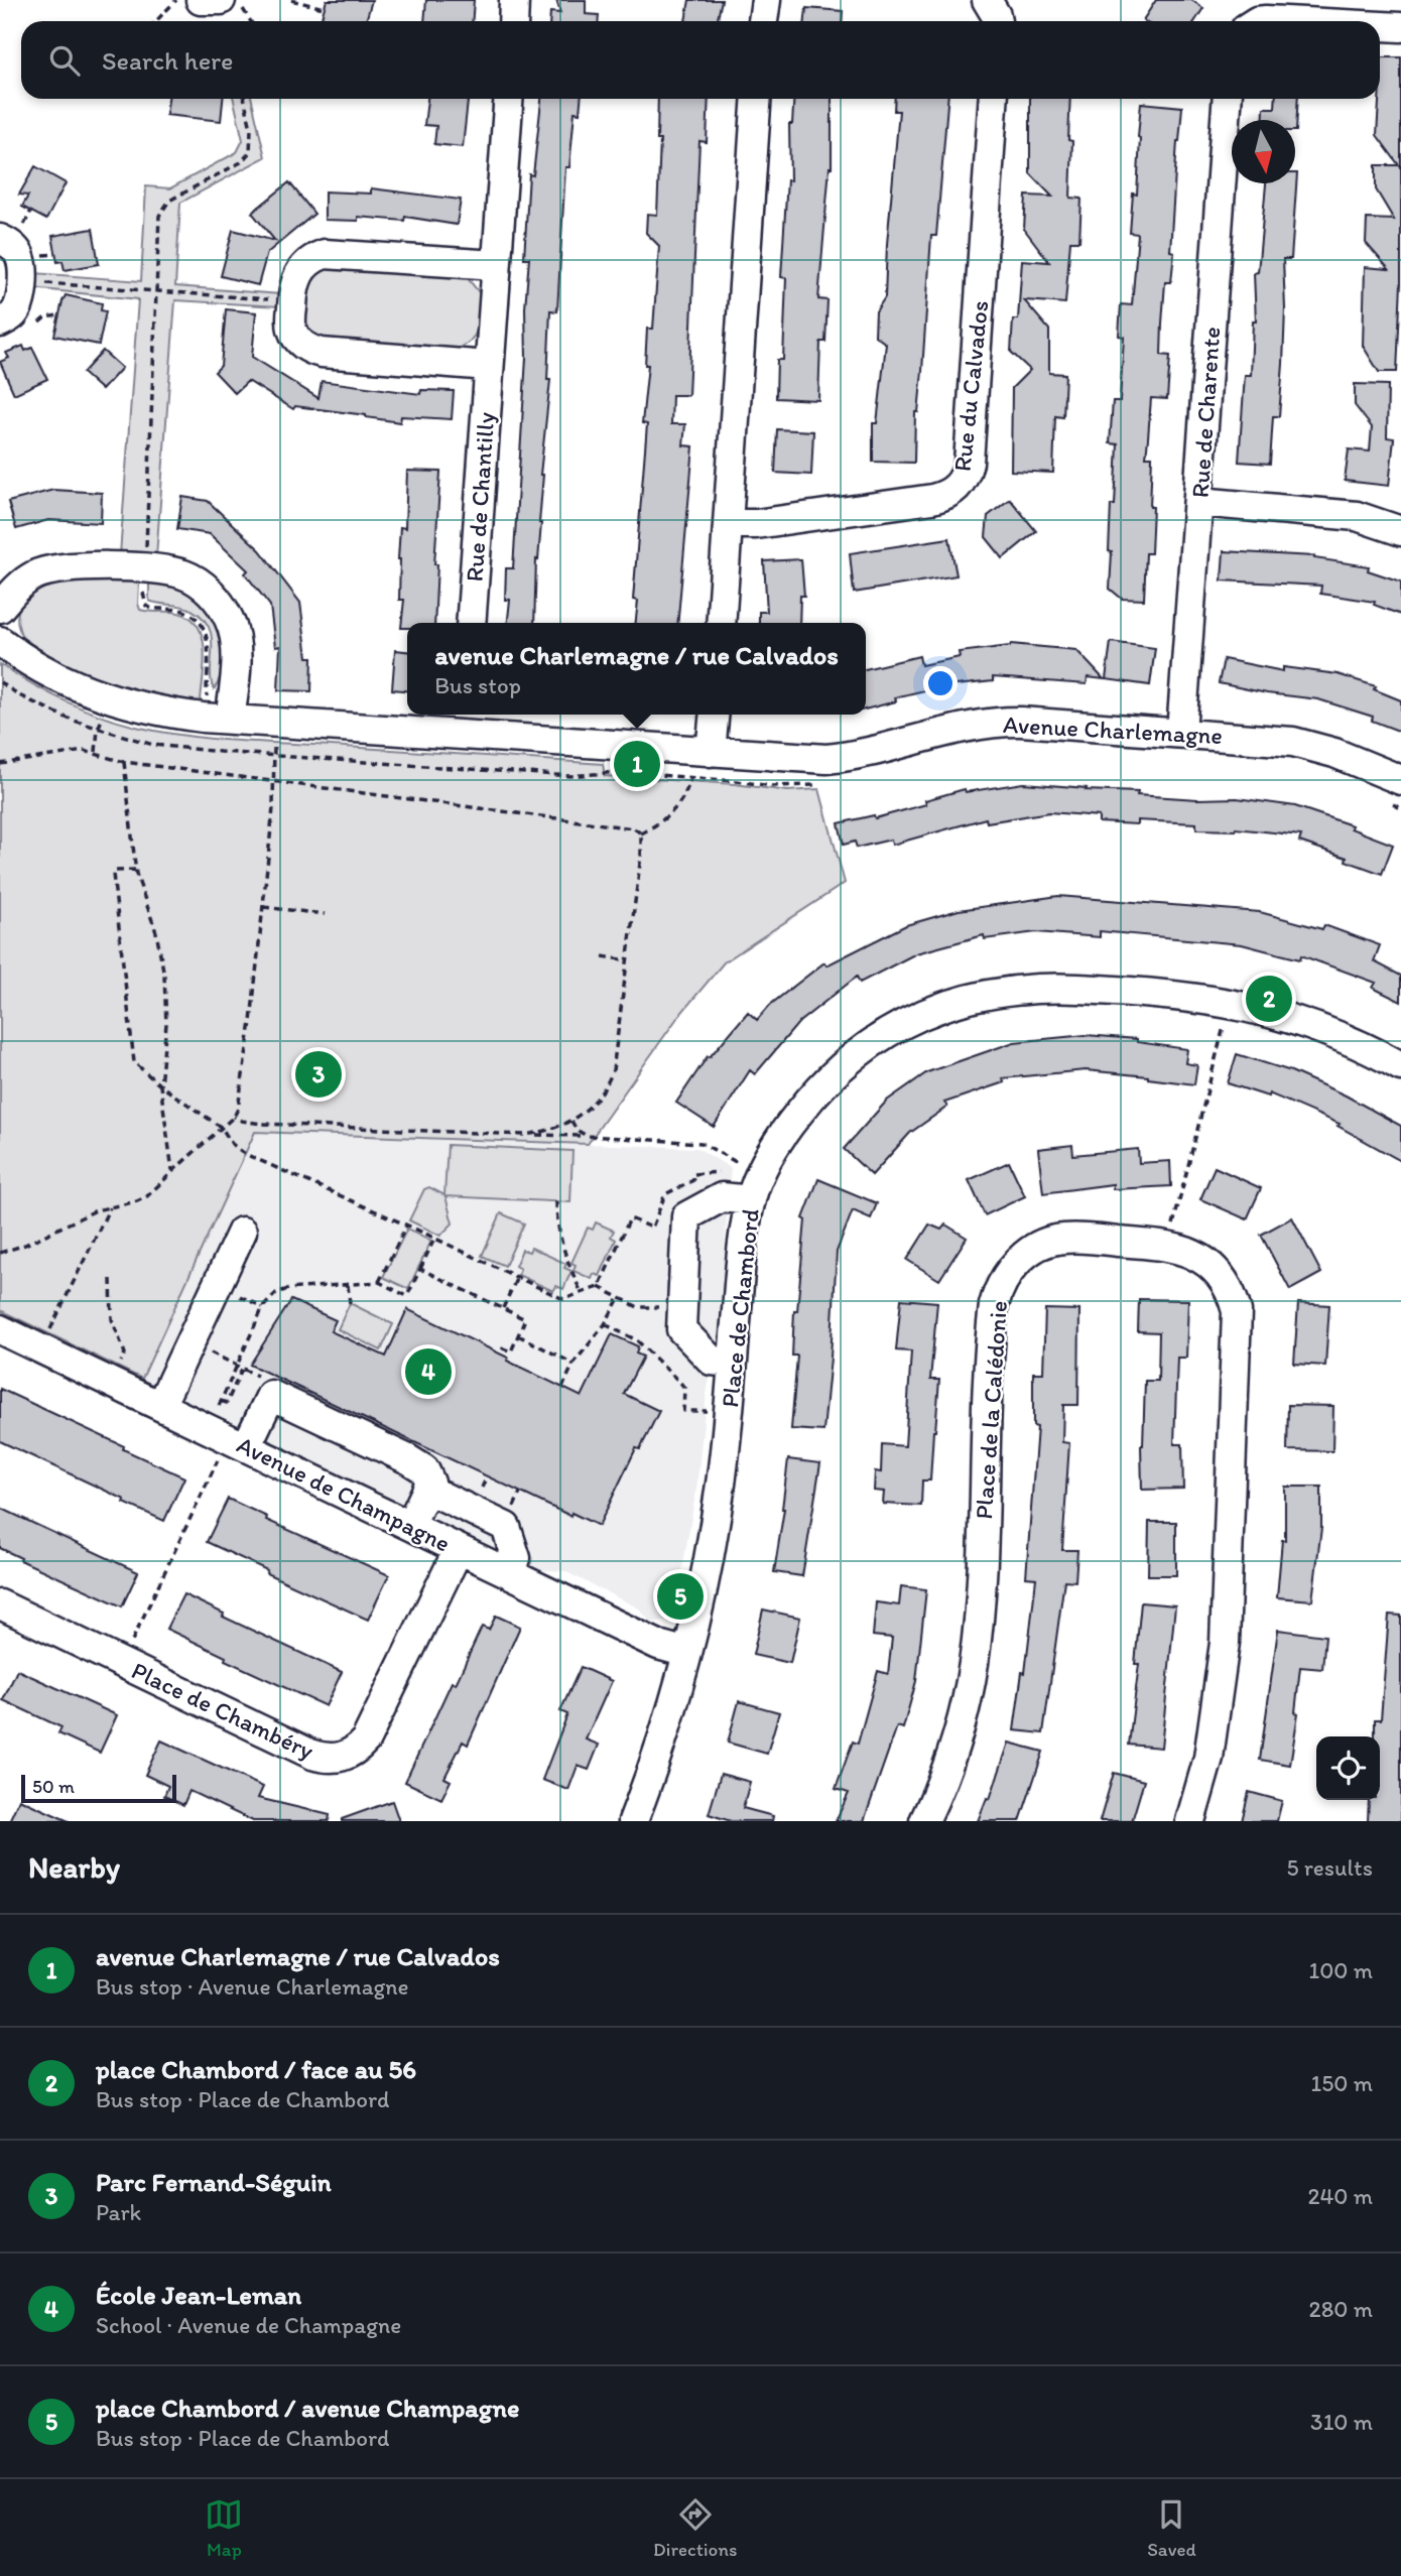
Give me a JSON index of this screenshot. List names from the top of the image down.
{
  "streets": {
    "street": [
      "Rue du Calvados",
      "Rue de Charente",
      "Rue de Chantilly",
      "Avenue Charlemagne",
      "Place de Chambord",
      "Place de la Calédonie",
      "Avenue de Champagne",
      "Place de Chambéry"
    ]
  },
  "crossings": [
    ["Rue de Charente", "Avenue Charlemagne"],
    ["Place de Chambord", "Avenue de Champagne"],
    ["Avenue de Champagne", "Place de Chambéry"]
  ],
  "scale_bar": "50 m",
  "north": "bottom",
  "page": {
    "search": "Search here",
    "popup": ["avenue Charlemagne / rue Calvados", "Bus stop"],
    "pins": [
      "1",
      "2",
      "3",
      "4",
      "5"
    ],
    "scale": "50 m",
    "heading": ["Nearby", "5 results"],
    "list": [
      {
        "mark": "1",
        "name": "avenue Charlemagne / rue Calvados",
        "note": "Bus stop · Avenue Charlemagne",
        "value": "100 m"
      },
      {
        "mark": "2",
        "name": "place Chambord / face au 56",
        "note": "Bus stop · Place de Chambord",
        "value": "150 m"
      },
      {
        "mark": "3",
        "name": "Parc Fernand-Séguin",
        "note": "Park",
        "value": "240 m"
      },
      {
        "mark": "4",
        "name": "École Jean-Leman",
        "note": "School · Avenue de Champagne",
        "value": "280 m"
      },
      {
        "mark": "5",
        "name": "place Chambord / avenue Champagne",
        "note": "Bus stop · Place de Chambord",
        "value": "310 m"
      }
    ],
    "nav": ["Map", "Directions", "Saved"]
  }
}
